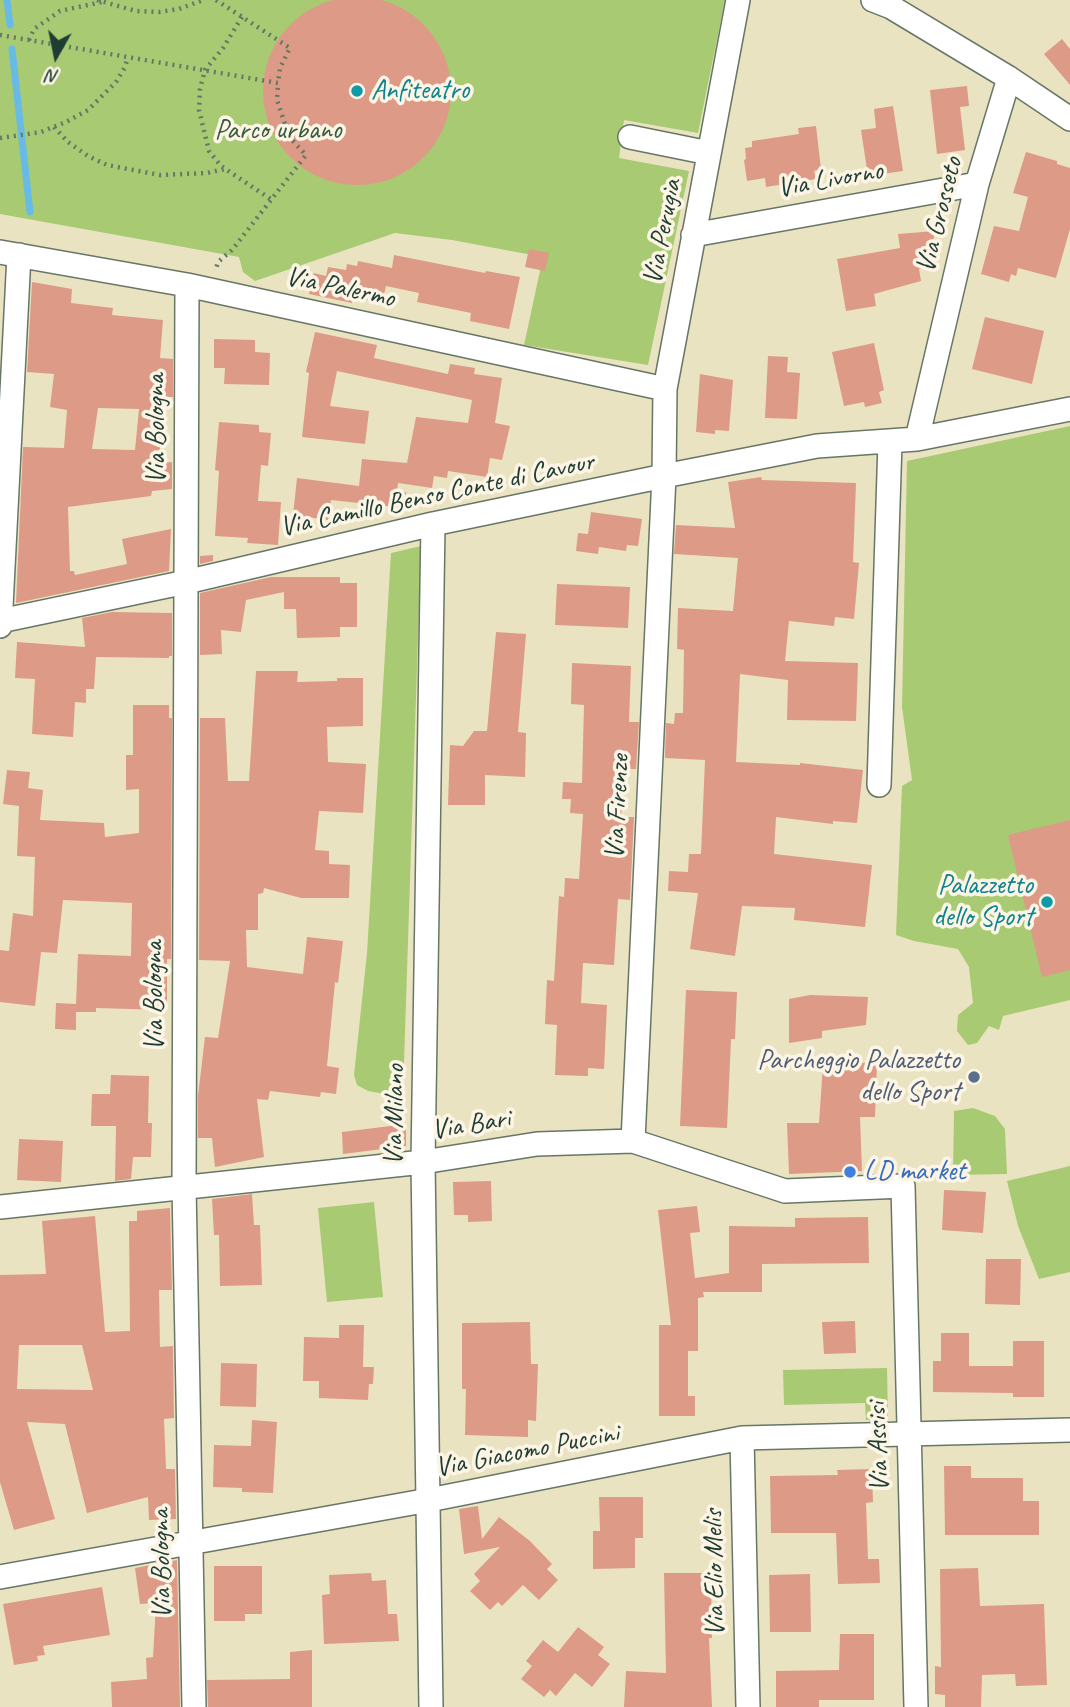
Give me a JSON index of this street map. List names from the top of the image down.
{
  "streets": {
    "street": [
      "Via Livorno",
      "Via Grosseto",
      "Via Perugia",
      "Via Palermo",
      "Via Bologna",
      "Via Camillo Benso Conte di Cavour",
      "Via Firenze",
      "Via Milano",
      "Via Bari",
      "Via Assisi",
      "Via Giacomo Puccini",
      "Via Elio Melis"
    ]
  },
  "crossings": [
    ["Via Livorno", "Via Grosseto"],
    ["Via Livorno", "Via Perugia"],
    ["Via Grosseto", "Via Camillo Benso Conte di Cavour"],
    ["Via Perugia", "Via Palermo"],
    ["Via Perugia", "Via Camillo Benso Conte di Cavour"],
    ["Via Perugia", "Via Firenze"],
    ["Via Palermo", "Via Bologna"],
    ["Via Bologna", "Via Camillo Benso Conte di Cavour"],
    ["Via Bologna", "Via Bari"],
    ["Via Bologna", "Via Giacomo Puccini"],
    ["Via Camillo Benso Conte di Cavour", "Via Firenze"],
    ["Via Camillo Benso Conte di Cavour", "Via Milano"],
    ["Via Firenze", "Via Bari"],
    ["Via Milano", "Via Bari"],
    ["Via Milano", "Via Giacomo Puccini"],
    ["Via Bari", "Via Assisi"],
    ["Via Assisi", "Via Giacomo Puccini"],
    ["Via Giacomo Puccini", "Via Elio Melis"]
  ],
  "parks": ["Parco urbano"],
  "places": [
    "Anfiteatro",
    "Palazzetto dello Sport",
    "Parcheggio Palazzetto dello Sport",
    "LD market"
  ],
  "north": "bottom"
}
